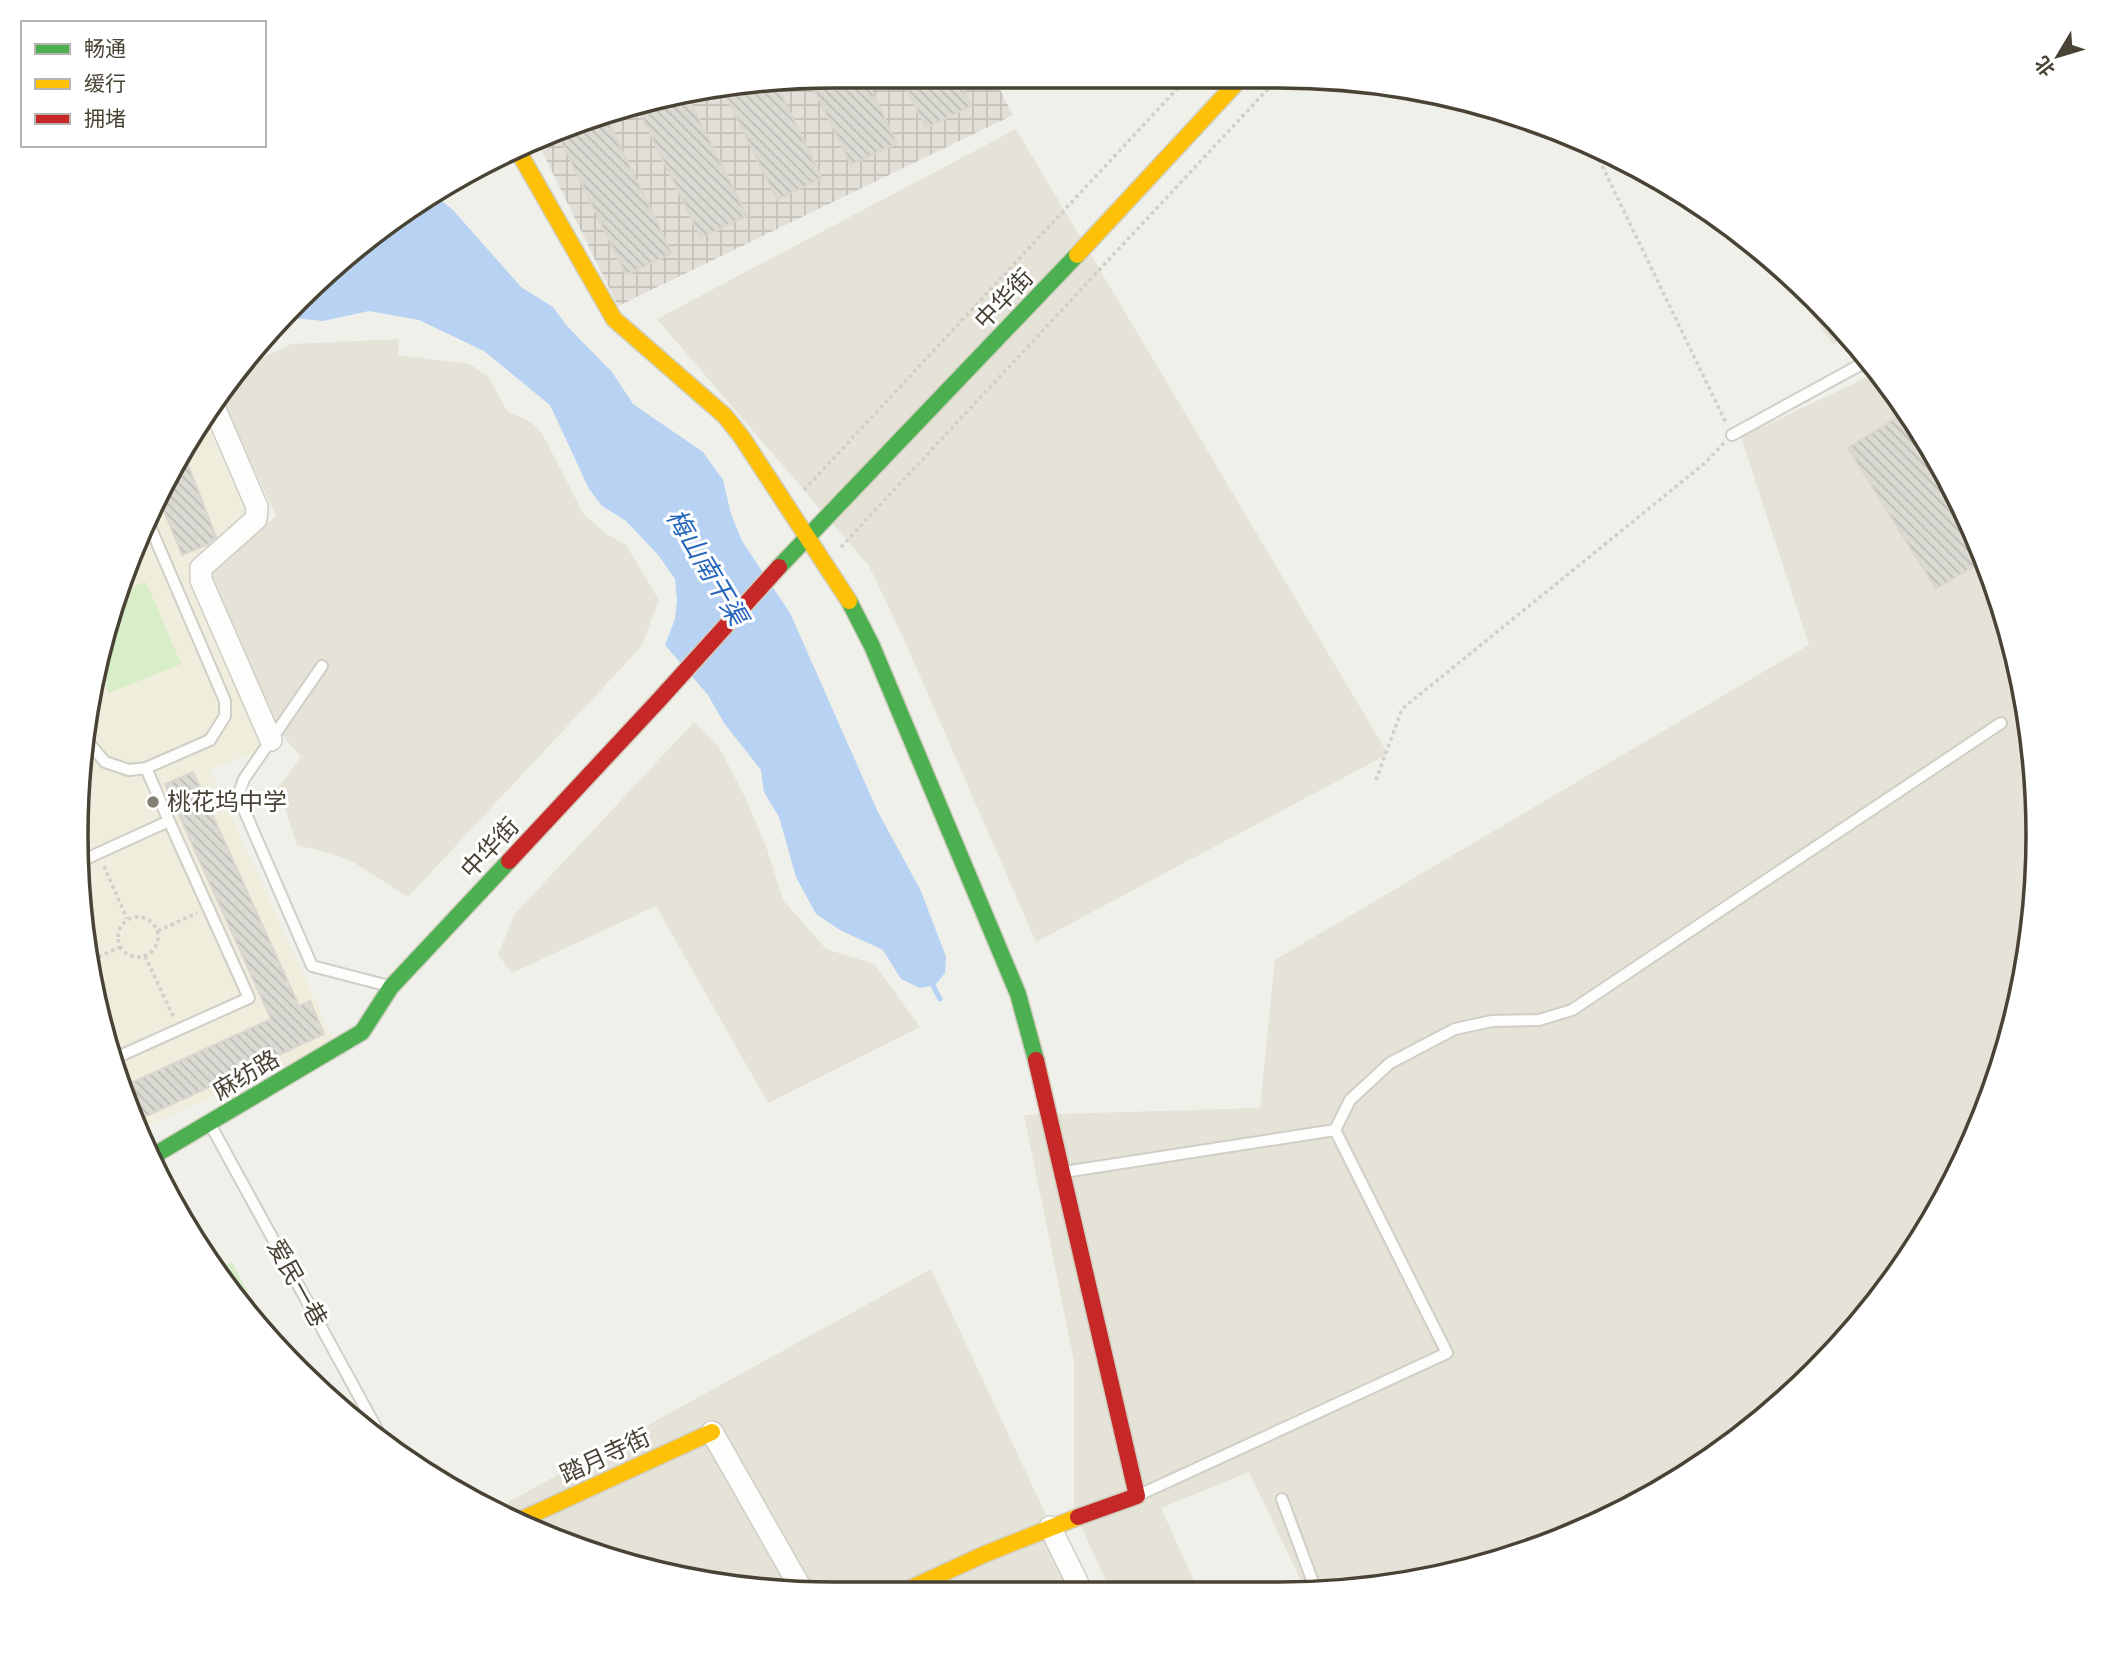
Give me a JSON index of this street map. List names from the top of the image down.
{
  "streets": {
    "street": ["中华街", "麻纺路", "踏月寺街"],
    "lane": ["爱民一巷"]
  },
  "crossings": [
    ["中华街", "麻纺路"],
    ["麻纺路", "爱民一巷"]
  ],
  "water": ["梅山南干渠"],
  "places": ["桃花坞中学"],
  "legend": ["畅通", "缓行", "拥堵"],
  "north": "bottom left"
}
